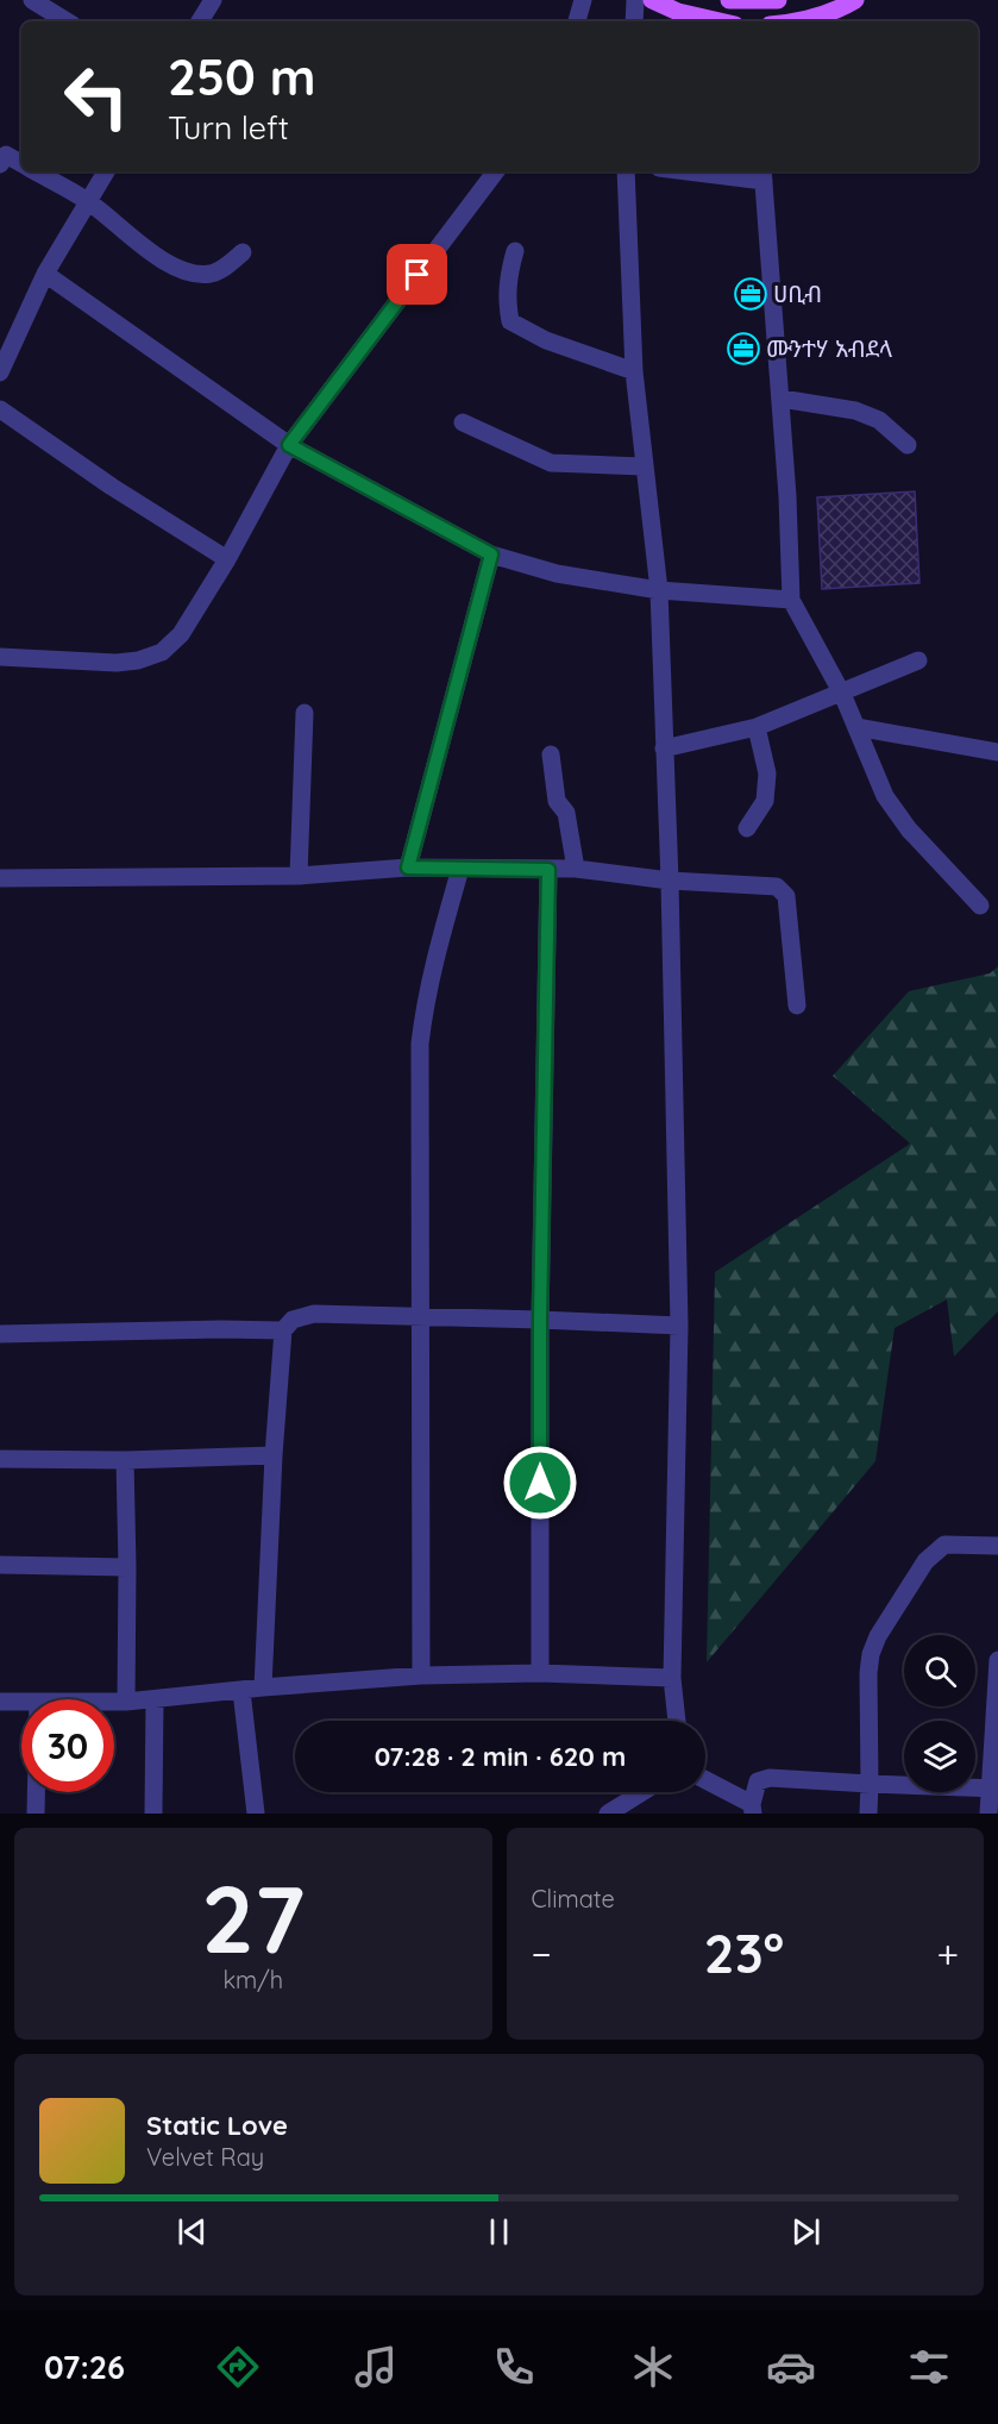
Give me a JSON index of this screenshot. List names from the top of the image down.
{
  "places": {
    "office": ["ሀቢብ", "ሙንተሃ አብደላ"]
  },
  "page": {
    "turn": ["250 m", "Turn left"],
    "limit": "30",
    "trip": "07:28 · 2 min · 620 m",
    "tile": [
      ["27", "km/h"],
      "Climate"
    ],
    "heat": ["−", "23°", "+"],
    "song": ["Static Love", "Velvet Ray"],
    "tabs": "07:26"
  }
}
